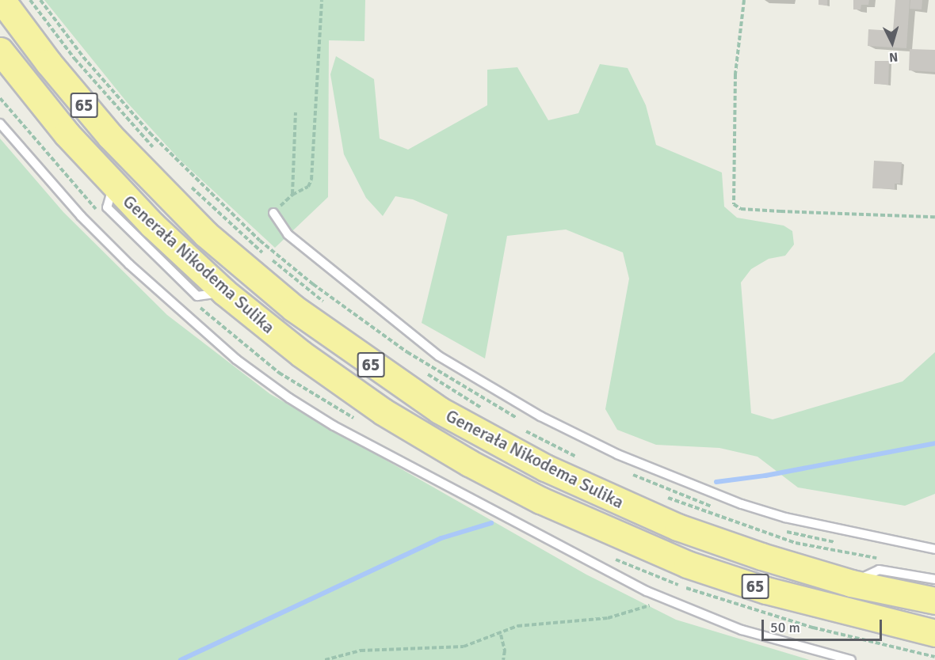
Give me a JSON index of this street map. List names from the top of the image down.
{
  "streets": {
    "highway": ["65", "Generała Nikodema Sulika"]
  },
  "scale_bar": "50 m",
  "north": "bottom"
}
